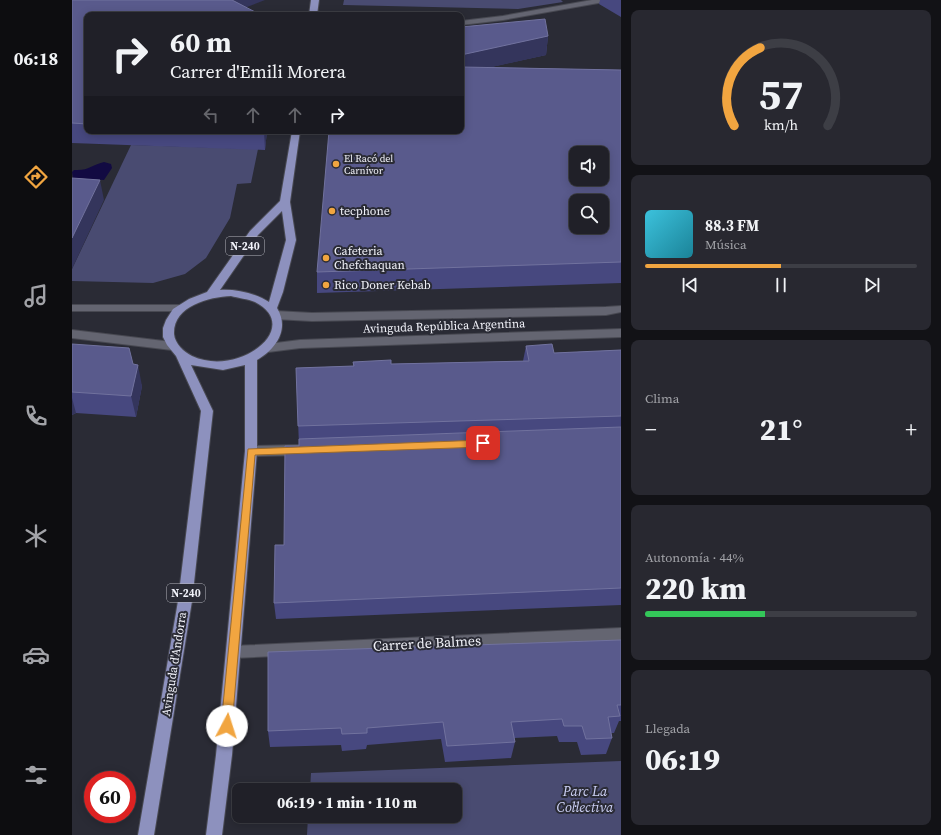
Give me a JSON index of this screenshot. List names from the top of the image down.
{
  "streets": {
    "main road": ["N-240", "Avinguda d'Andorra"],
    "street": ["Avinguda República Argentina", "Carrer de Balmes"]
  },
  "crossings": [
    ["N-240", "Avinguda República Argentina"],
    ["N-240", "Avinguda d'Andorra"],
    ["Avinguda República Argentina", "Avinguda d'Andorra"]
  ],
  "parks": ["Parc La Col·lectiva"],
  "places": [
    "El Racó del Carnívor",
    "tecphone",
    "Cafeteria Chefchaquan",
    "Rico Doner Kebab"
  ],
  "page": {
    "tabs": "06:18",
    "turn": ["60 m", "Carrer d'Emili Morera"],
    "song": ["88.3 FM", "Música"],
    "tile": [
      "Clima",
      ["Autonomía · 44%", "220 km"],
      ["Llegada", "06:19"]
    ],
    "heat": ["−", "21°", "+"],
    "limit": "60",
    "trip": "06:19 · 1 min · 110 m",
    "gauge": ["57", "km/h"]
  }
}
